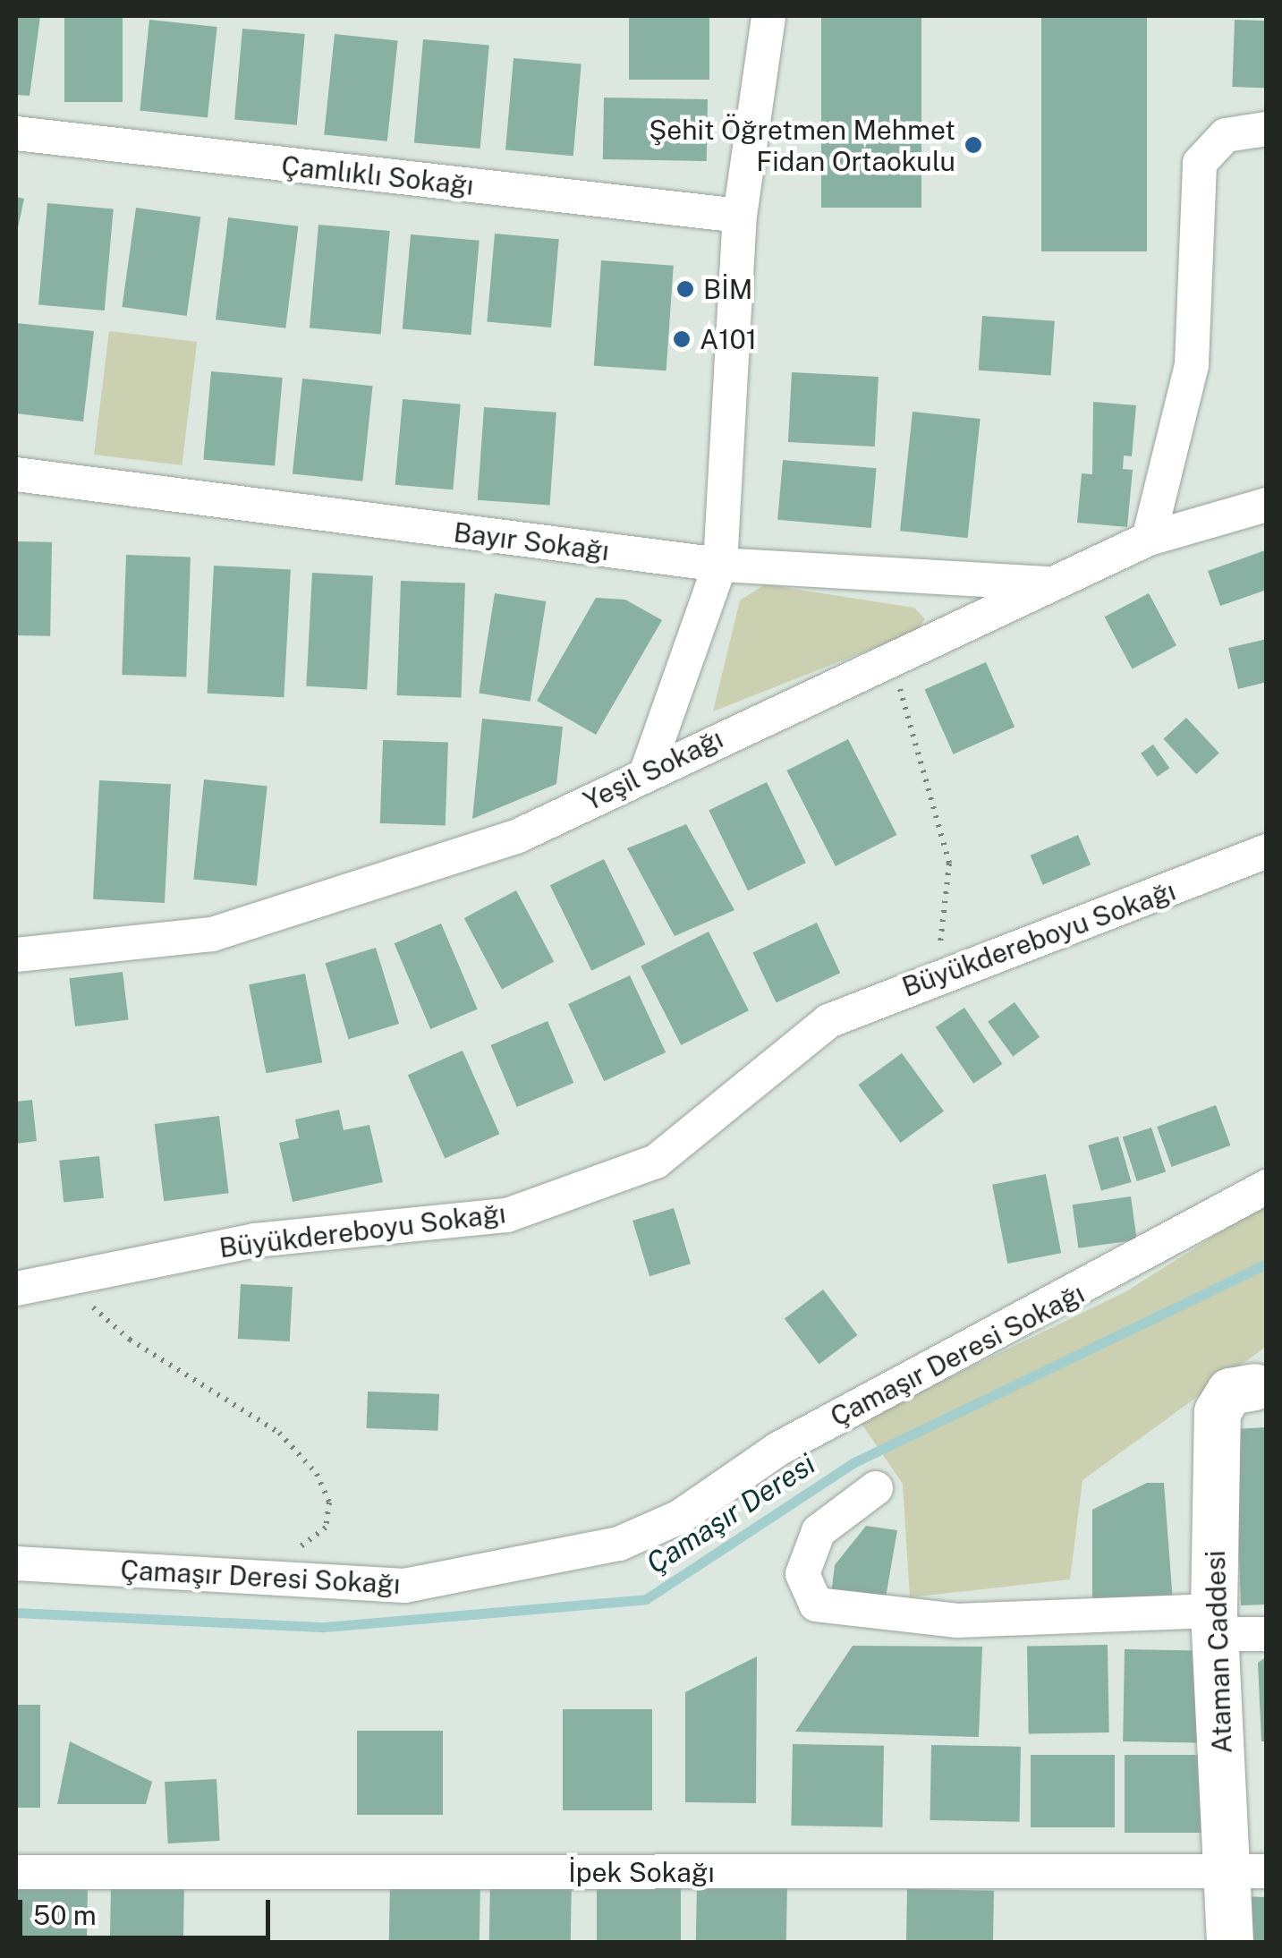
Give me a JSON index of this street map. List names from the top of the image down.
{
  "streets": {
    "street": [
      "Çamlıklı Sokağı",
      "Bayır Sokağı",
      "Yeşil Sokağı",
      "Büyükdereboyu Sokağı",
      "Çamaşır Deresi Sokağı",
      "Ataman Caddesi",
      "İpek Sokağı"
    ]
  },
  "crossings": [
    ["Bayır Sokağı", "Yeşil Sokağı"],
    ["Ataman Caddesi", "İpek Sokağı"]
  ],
  "water": ["Çamaşır Deresi"],
  "places": ["Şehit Öğretmen Mehmet Fidan Ortaokulu", "BİM", "A101"],
  "scale_bar": "50 m"
}
